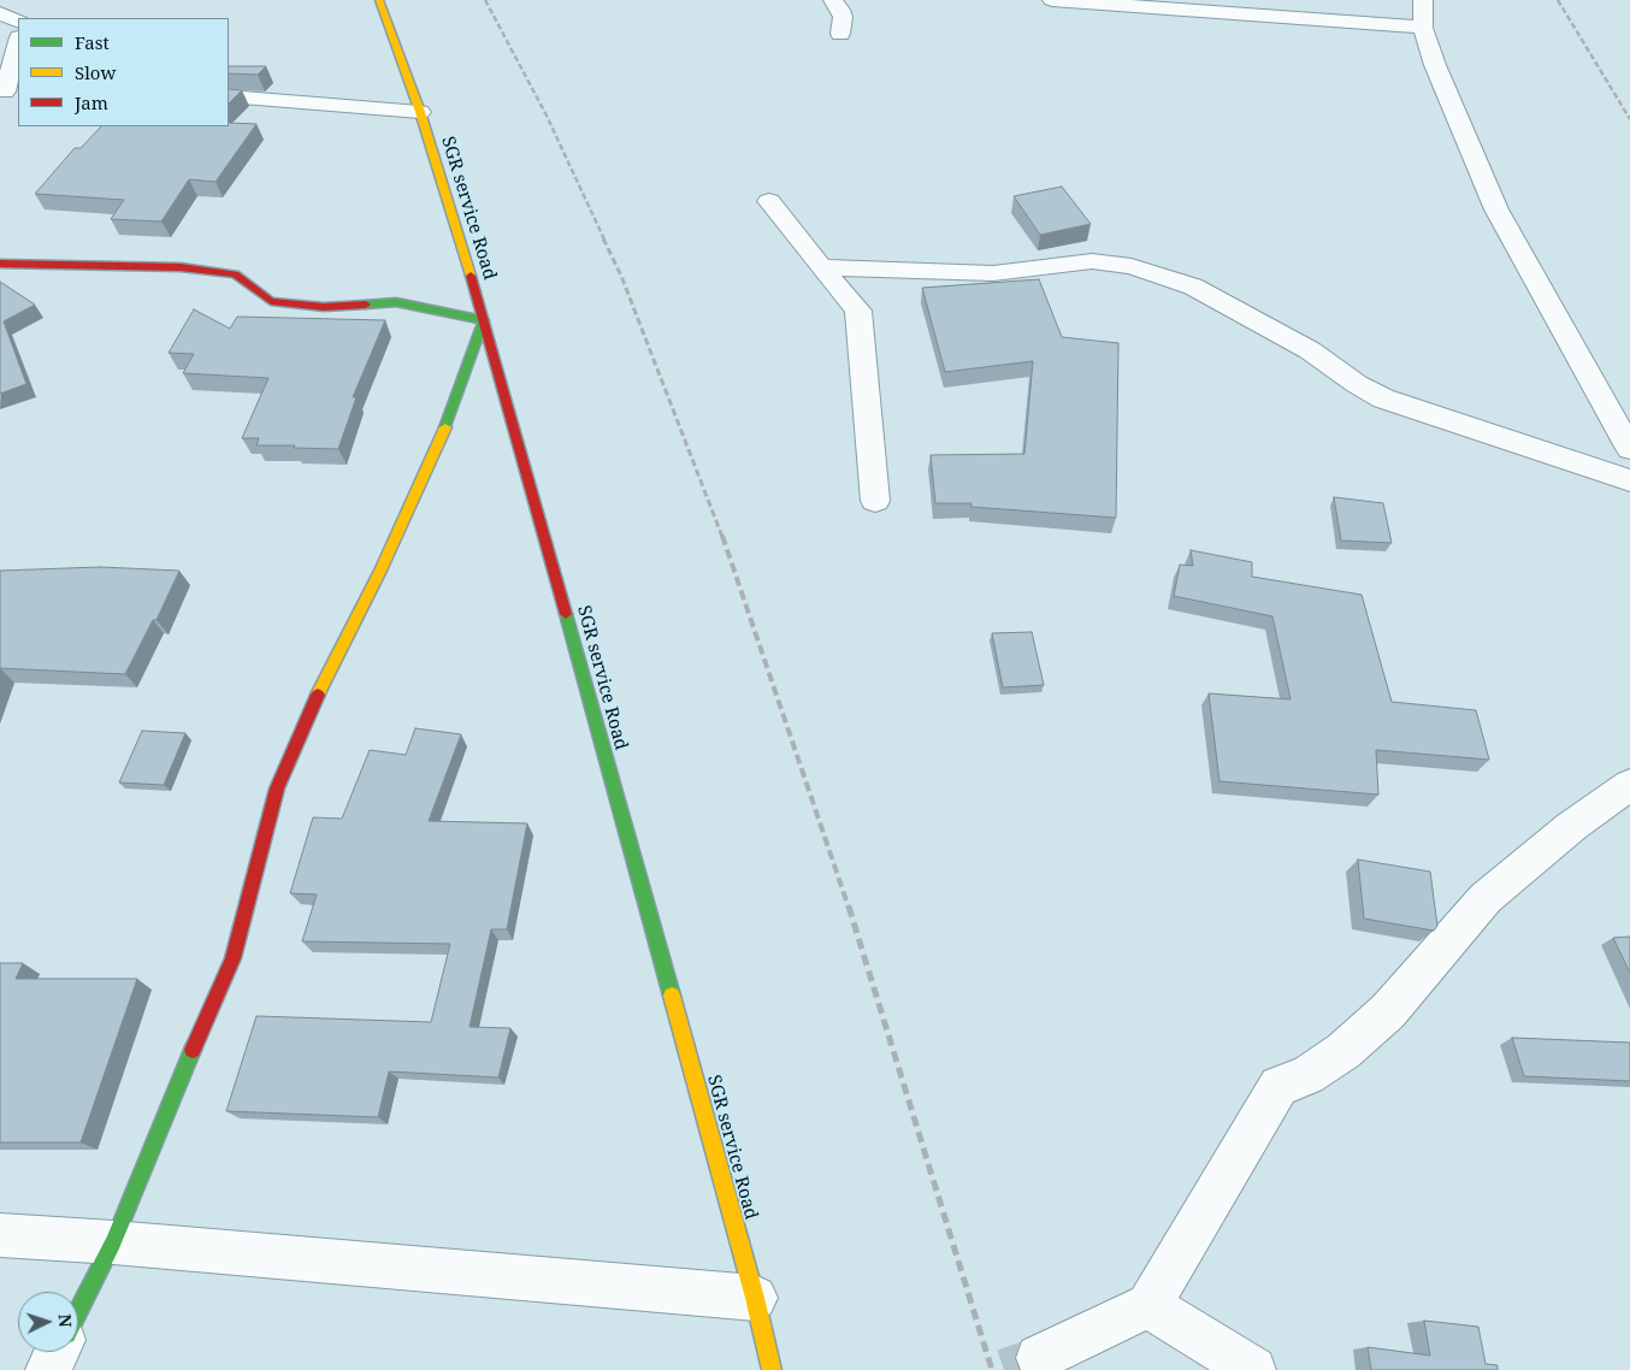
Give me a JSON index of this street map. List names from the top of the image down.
{
  "streets": {
    "street": ["SGR service Road"]
  },
  "legend": ["Fast", "Slow", "Jam"],
  "north": "right"
}
